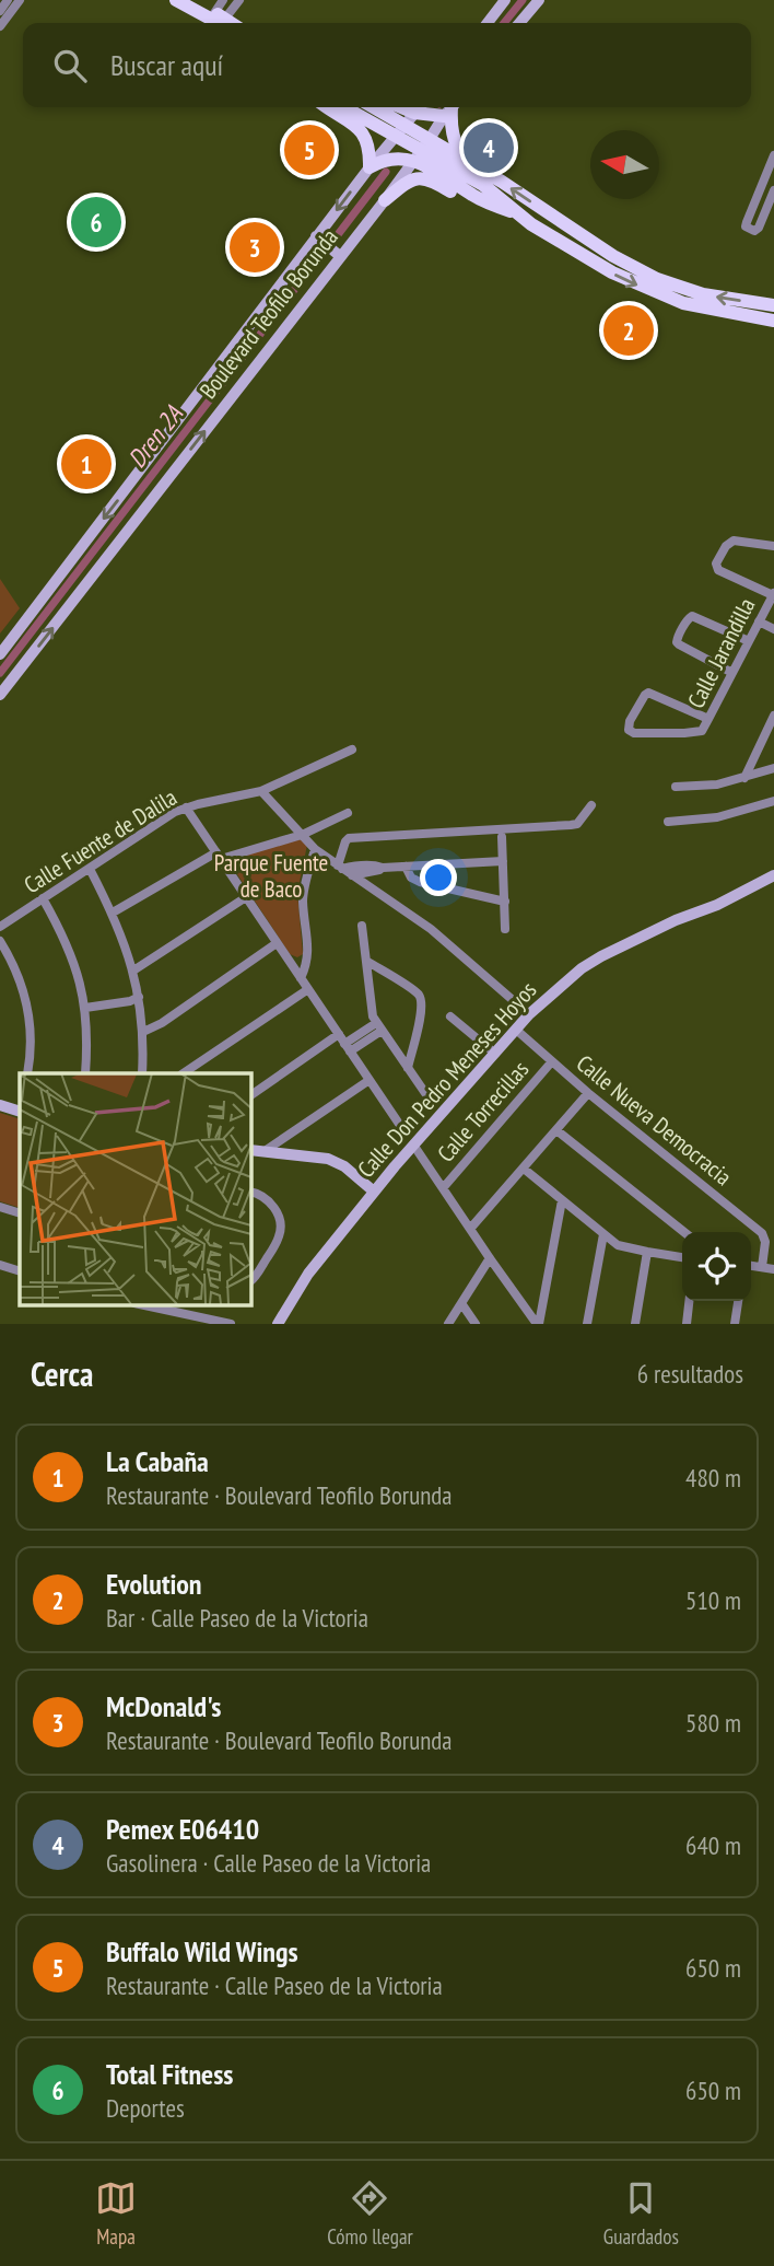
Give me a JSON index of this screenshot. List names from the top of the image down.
{
  "streets": {
    "main road": ["Boulevard Teofilo Borunda", "Calle Don Pedro Meneses Hoyos"],
    "street": [
      "Calle Jarandilla",
      "Calle Fuente de Dalila",
      "Calle Torrecillas",
      "Calle Nueva Democracia"
    ]
  },
  "crossings": [
    ["Calle Don Pedro Meneses Hoyos", "Calle Nueva Democracia"],
    ["Calle Torrecillas", "Calle Nueva Democracia"]
  ],
  "water": ["Dren 2A"],
  "parks": ["Parque Fuente de Baco"],
  "north": "left",
  "page": {
    "search": "Buscar aquí",
    "pins": [
      "4",
      "5",
      "6",
      "3",
      "2",
      "1"
    ],
    "heading": ["Cerca", "6 resultados"],
    "list": [
      {
        "mark": "1",
        "name": "La Cabaña",
        "note": "Restaurante · Boulevard Teofilo Borunda",
        "value": "480 m"
      },
      {
        "mark": "2",
        "name": "Evolution",
        "note": "Bar · Calle Paseo de la Victoria",
        "value": "510 m"
      },
      {
        "mark": "3",
        "name": "McDonald's",
        "note": "Restaurante · Boulevard Teofilo Borunda",
        "value": "580 m"
      },
      {
        "mark": "4",
        "name": "Pemex E06410",
        "note": "Gasolinera · Calle Paseo de la Victoria",
        "value": "640 m"
      },
      {
        "mark": "5",
        "name": "Buffalo Wild Wings",
        "note": "Restaurante · Calle Paseo de la Victoria",
        "value": "650 m"
      },
      {
        "mark": "6",
        "name": "Total Fitness",
        "note": "Deportes",
        "value": "650 m"
      }
    ],
    "nav": ["Mapa", "Cómo llegar", "Guardados"]
  }
}
